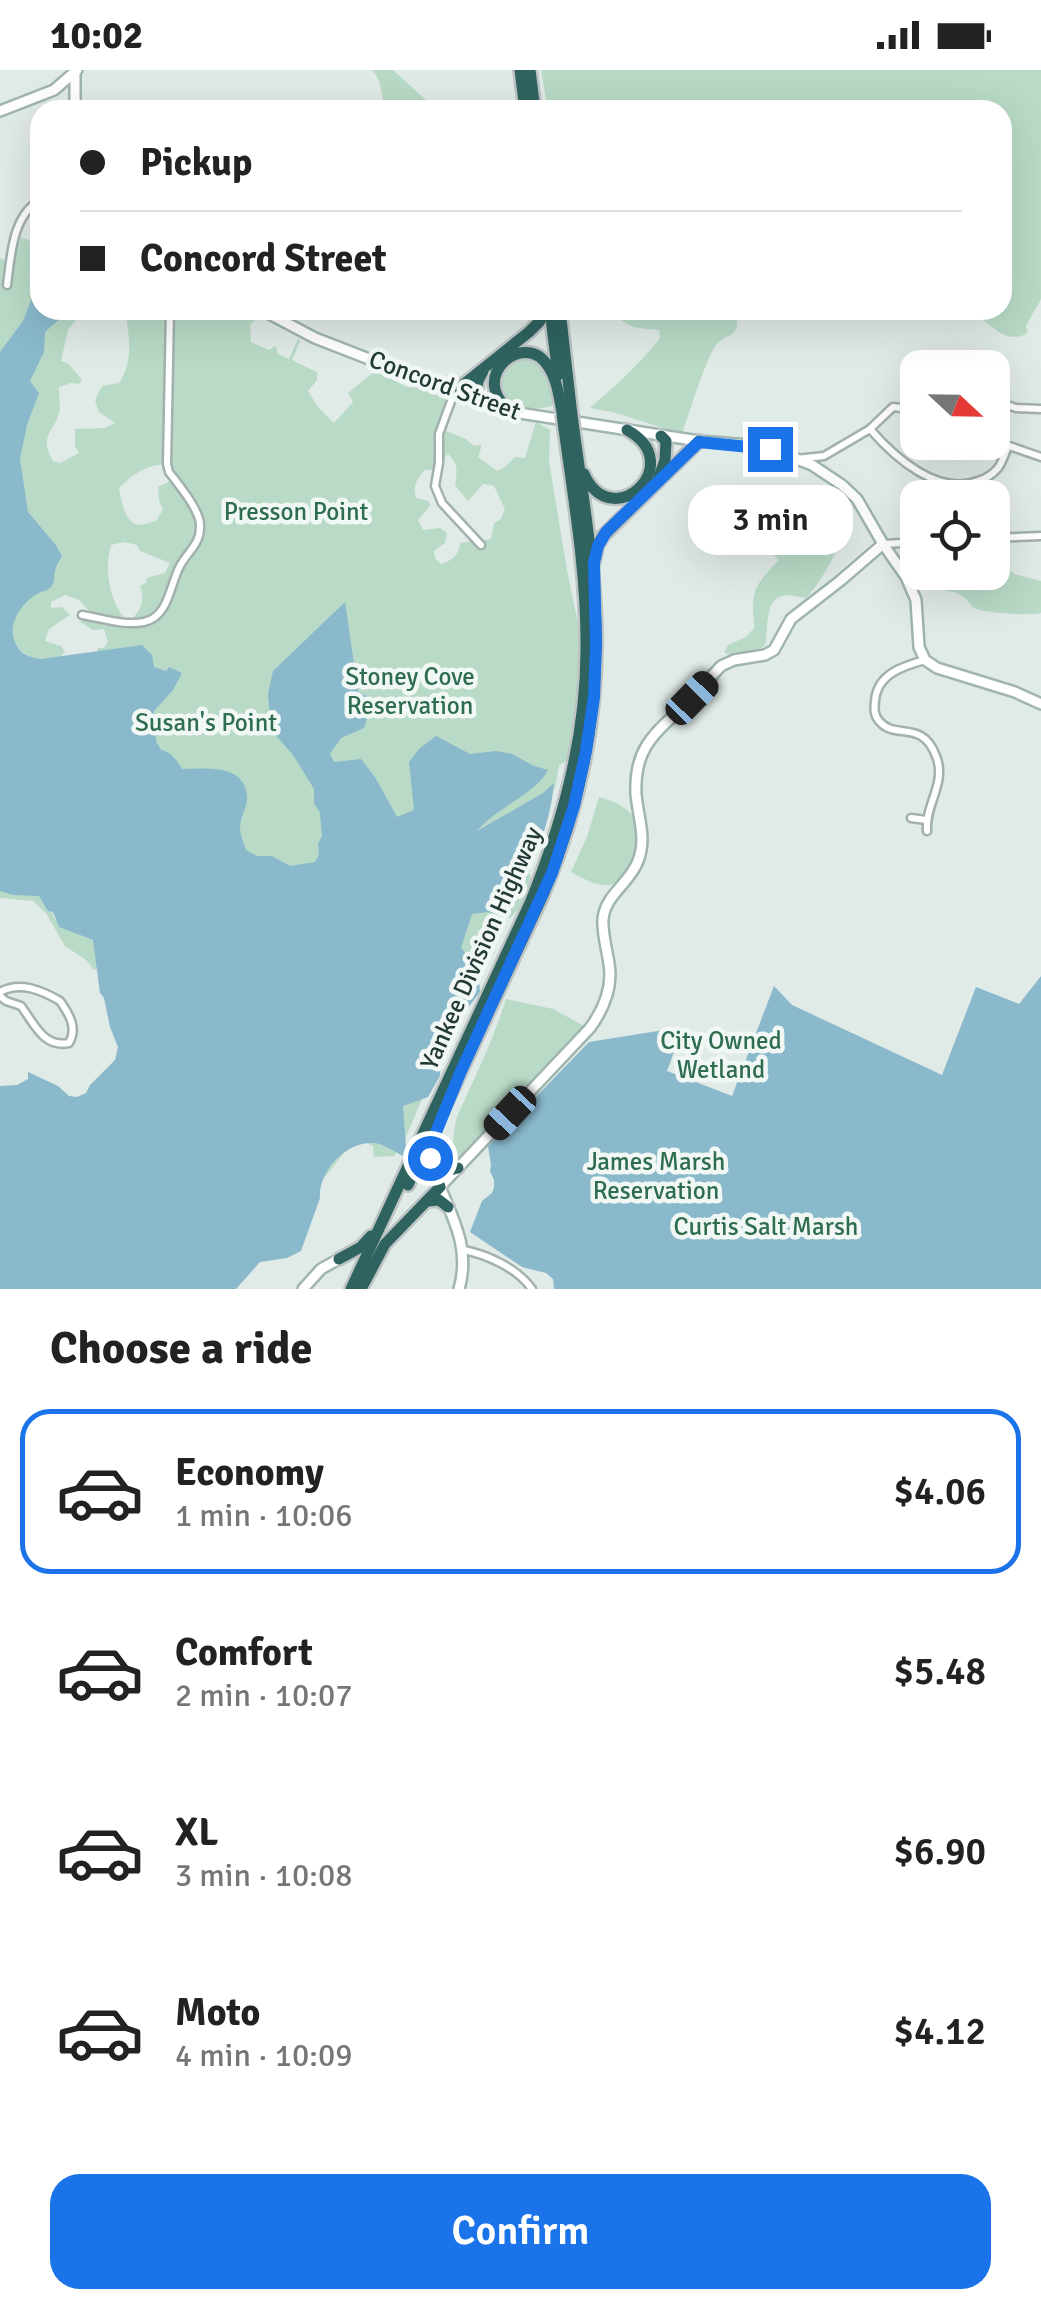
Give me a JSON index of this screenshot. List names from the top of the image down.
{
  "streets": {
    "highway": ["Yankee Division Highway"],
    "street": ["Concord Street"]
  },
  "parks": [
    "Presson Point",
    "Stoney Cove Reservation",
    "Susan's Point",
    "City Owned Wetland",
    "James Marsh Reservation",
    "Curtis Salt Marsh"
  ],
  "north": "right",
  "page": {
    "status": "10:02",
    "banner": ["Pickup", "Concord Street"],
    "bubble": "3 min",
    "heading": "Choose a ride",
    "list": [
      {
        "name": "Economy",
        "note": "1 min · 10:06",
        "value": "$4.06"
      },
      {
        "name": "Comfort",
        "note": "2 min · 10:07",
        "value": "$5.48"
      },
      {
        "name": "XL",
        "note": "3 min · 10:08",
        "value": "$6.90"
      },
      {
        "name": "Moto",
        "note": "4 min · 10:09",
        "value": "$4.12"
      }
    ],
    "buttons": "Confirm"
  }
}
